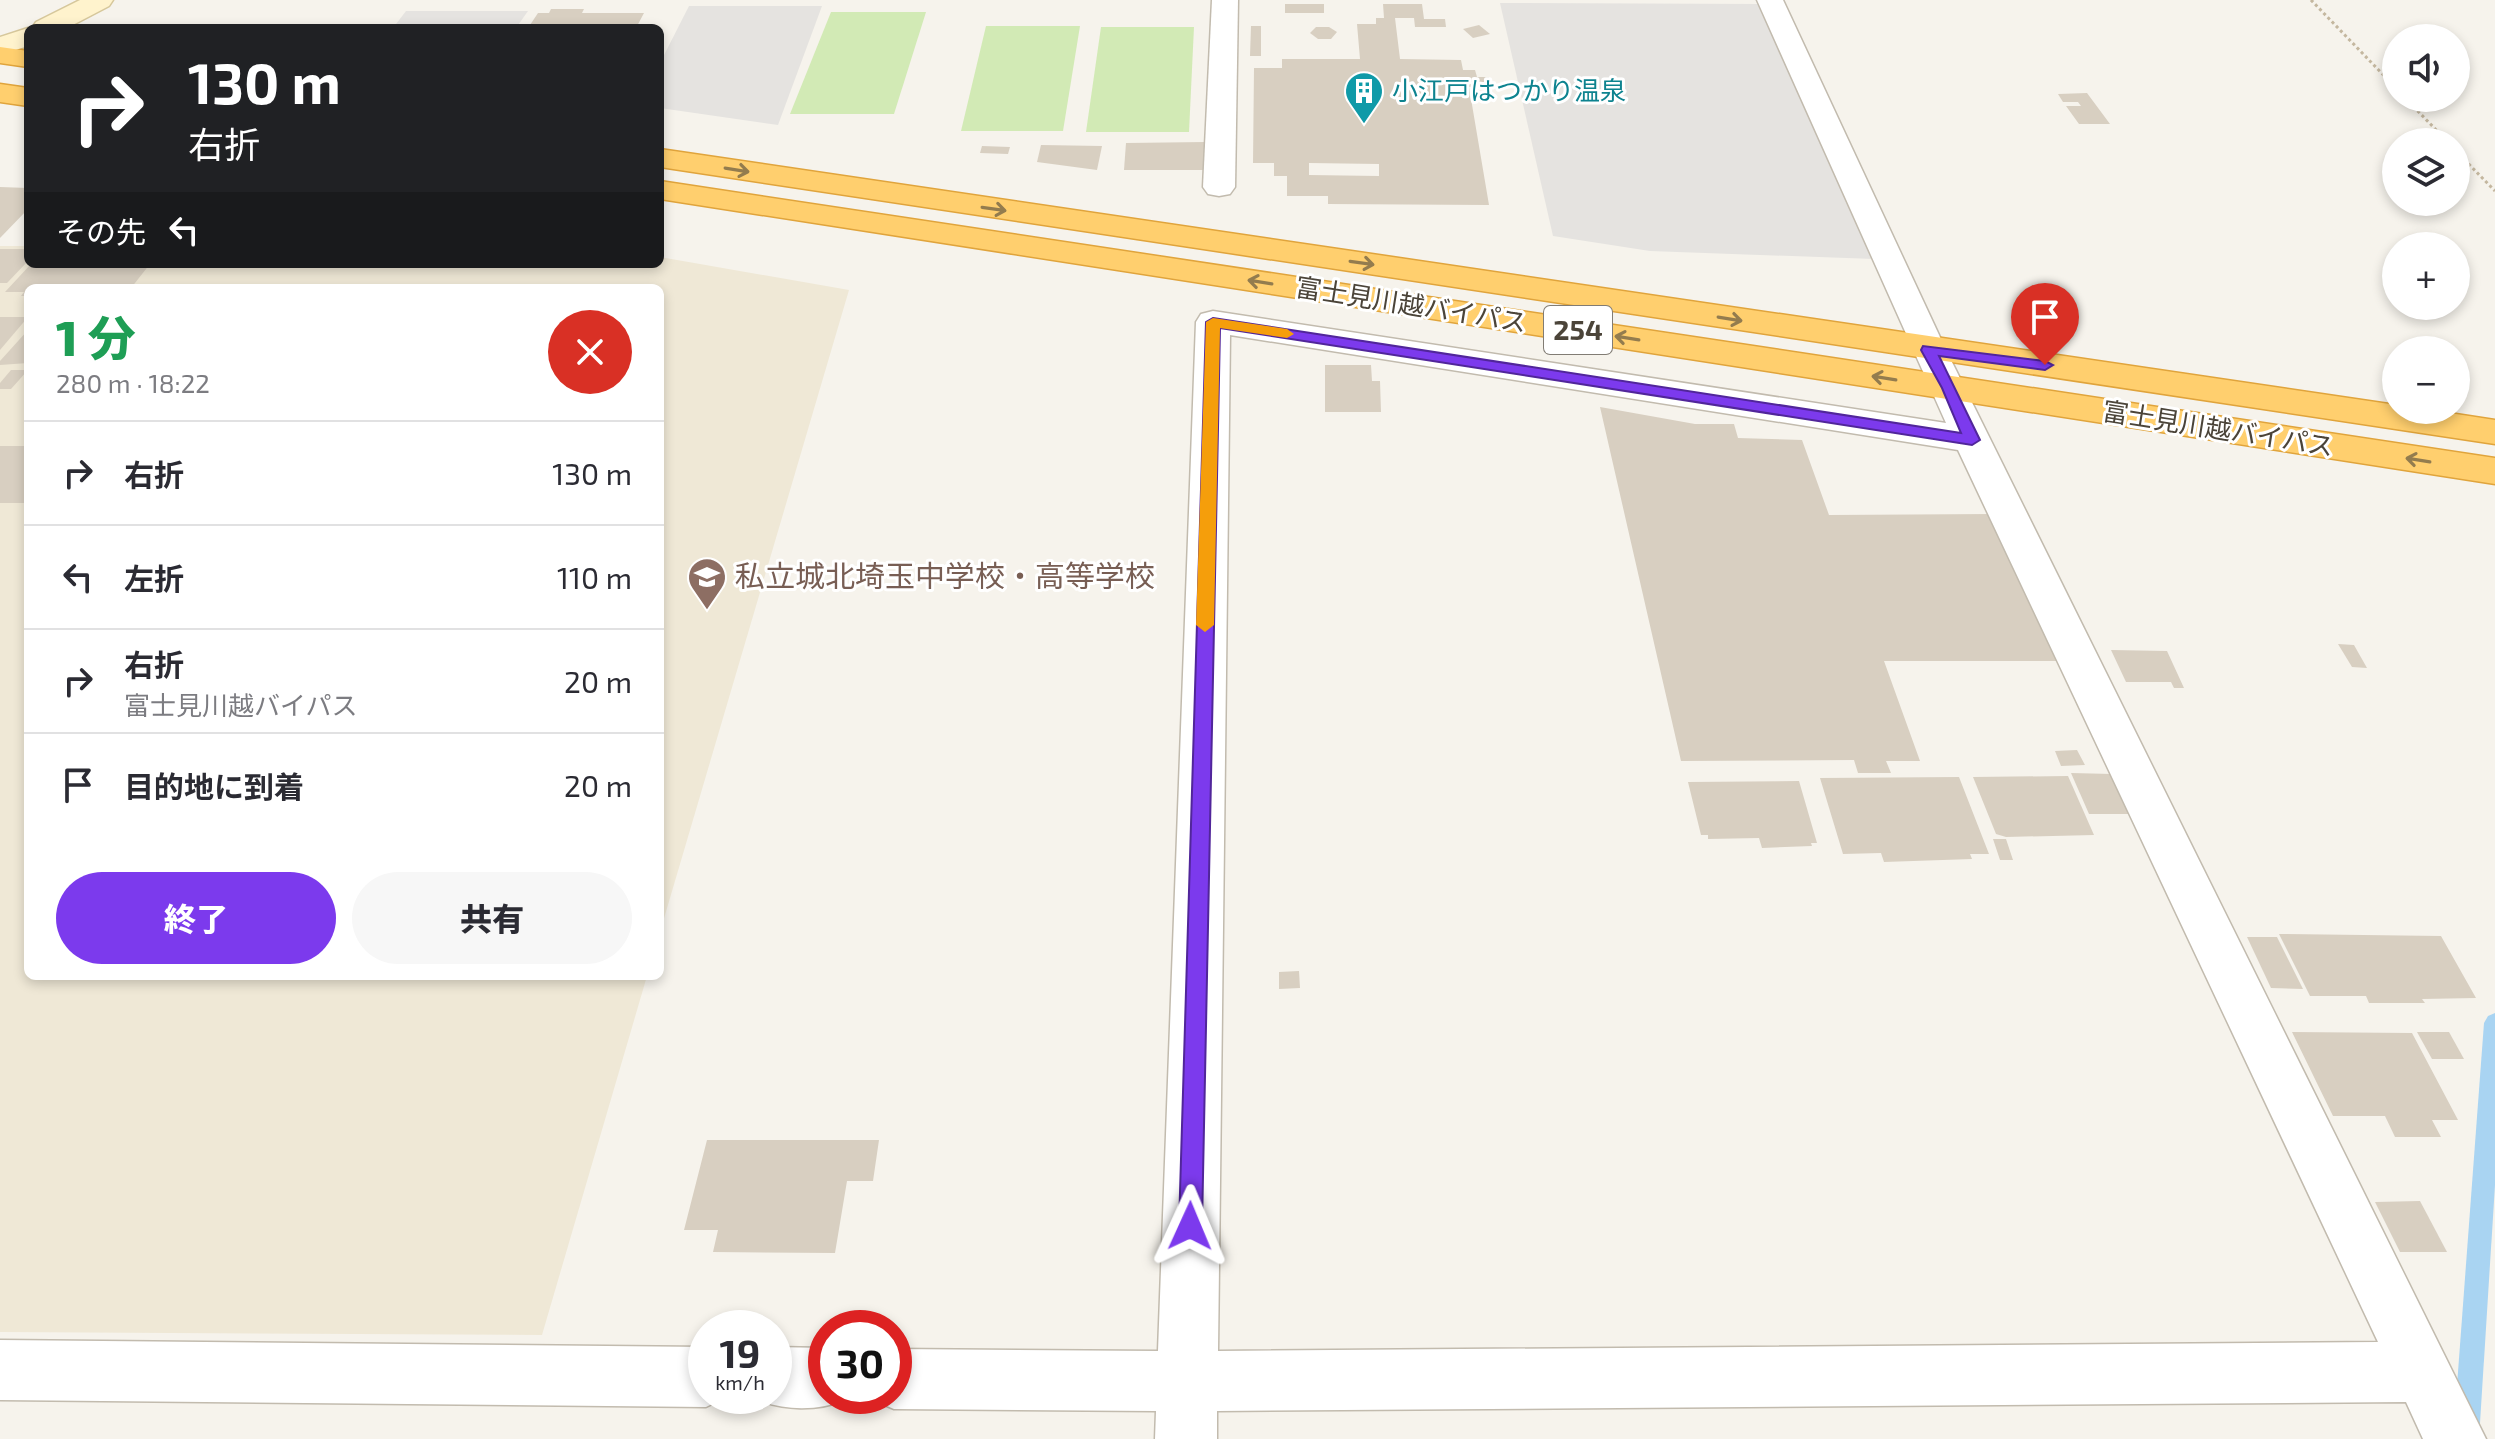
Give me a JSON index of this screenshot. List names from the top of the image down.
{
  "streets": {
    "highway": ["富士見川越バイパス", "254"]
  },
  "places": {
    "building": ["小江戸はつかり温泉"],
    "school or university": ["私立城北埼玉中学校・高等学校"]
  },
  "page": {
    "map_buttons": ["+", "−"],
    "turn": ["130 m", "右折"],
    "then": "その先",
    "heading": ["1 分", "280 m · 18:22"],
    "list": [
      {
        "name": "右折",
        "value": "130 m"
      },
      {
        "name": "左折",
        "value": "110 m"
      },
      {
        "name": "右折",
        "note": "富士見川越バイパス",
        "value": "20 m"
      },
      {
        "name": "目的地に到着",
        "value": "20 m"
      }
    ],
    "buttons": ["終了", "共有"],
    "speed": "19 km/h",
    "limit": "30"
  }
}
